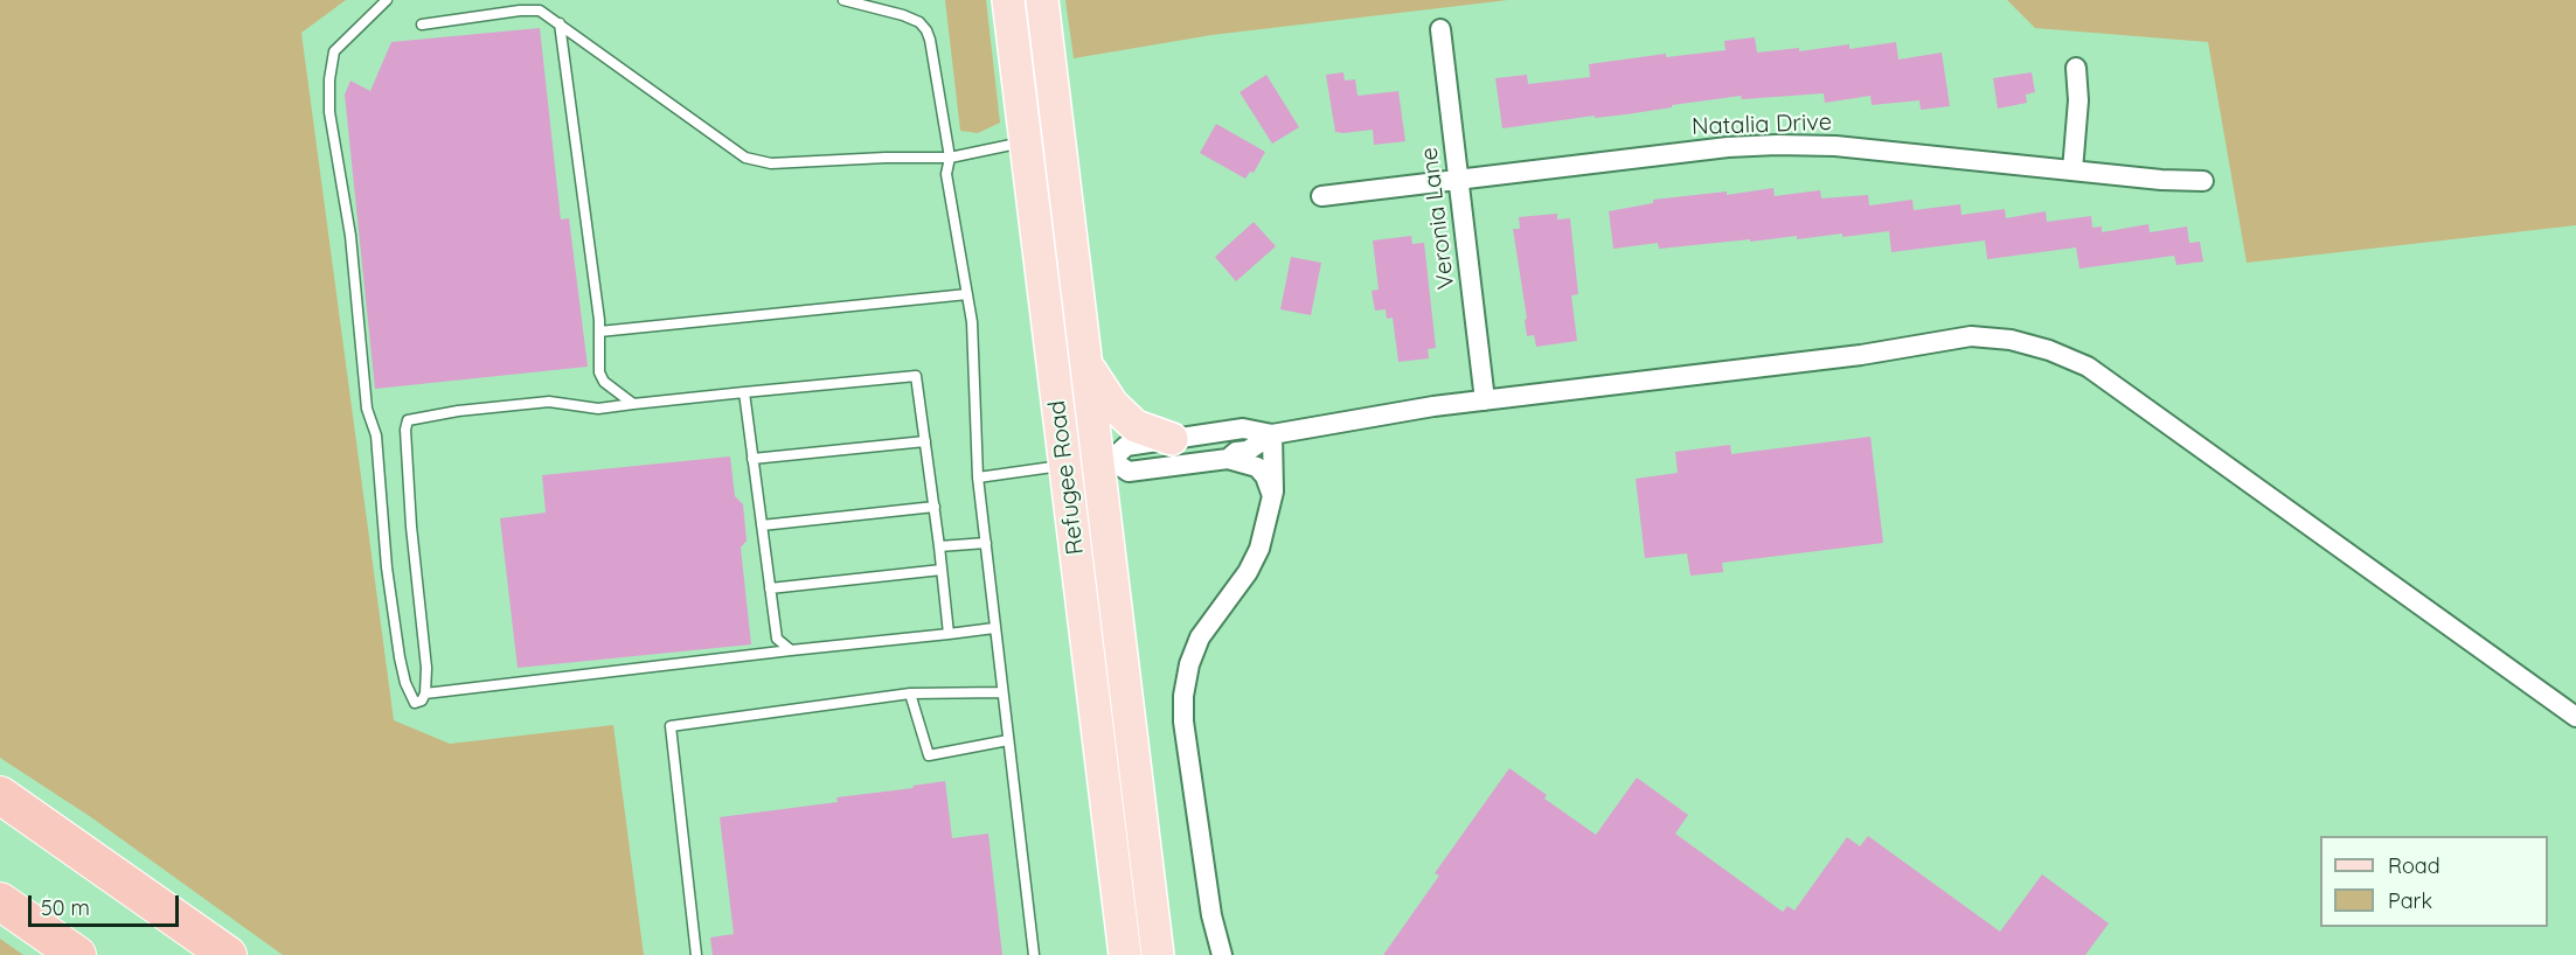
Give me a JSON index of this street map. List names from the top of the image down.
{
  "streets": {
    "main road": ["Refugee Road"],
    "street": ["Natalia Drive", "Veronia Lane"]
  },
  "crossings": [
    ["Natalia Drive", "Veronia Lane"]
  ],
  "legend": ["Road", "Park"],
  "scale_bar": "50 m"
}
